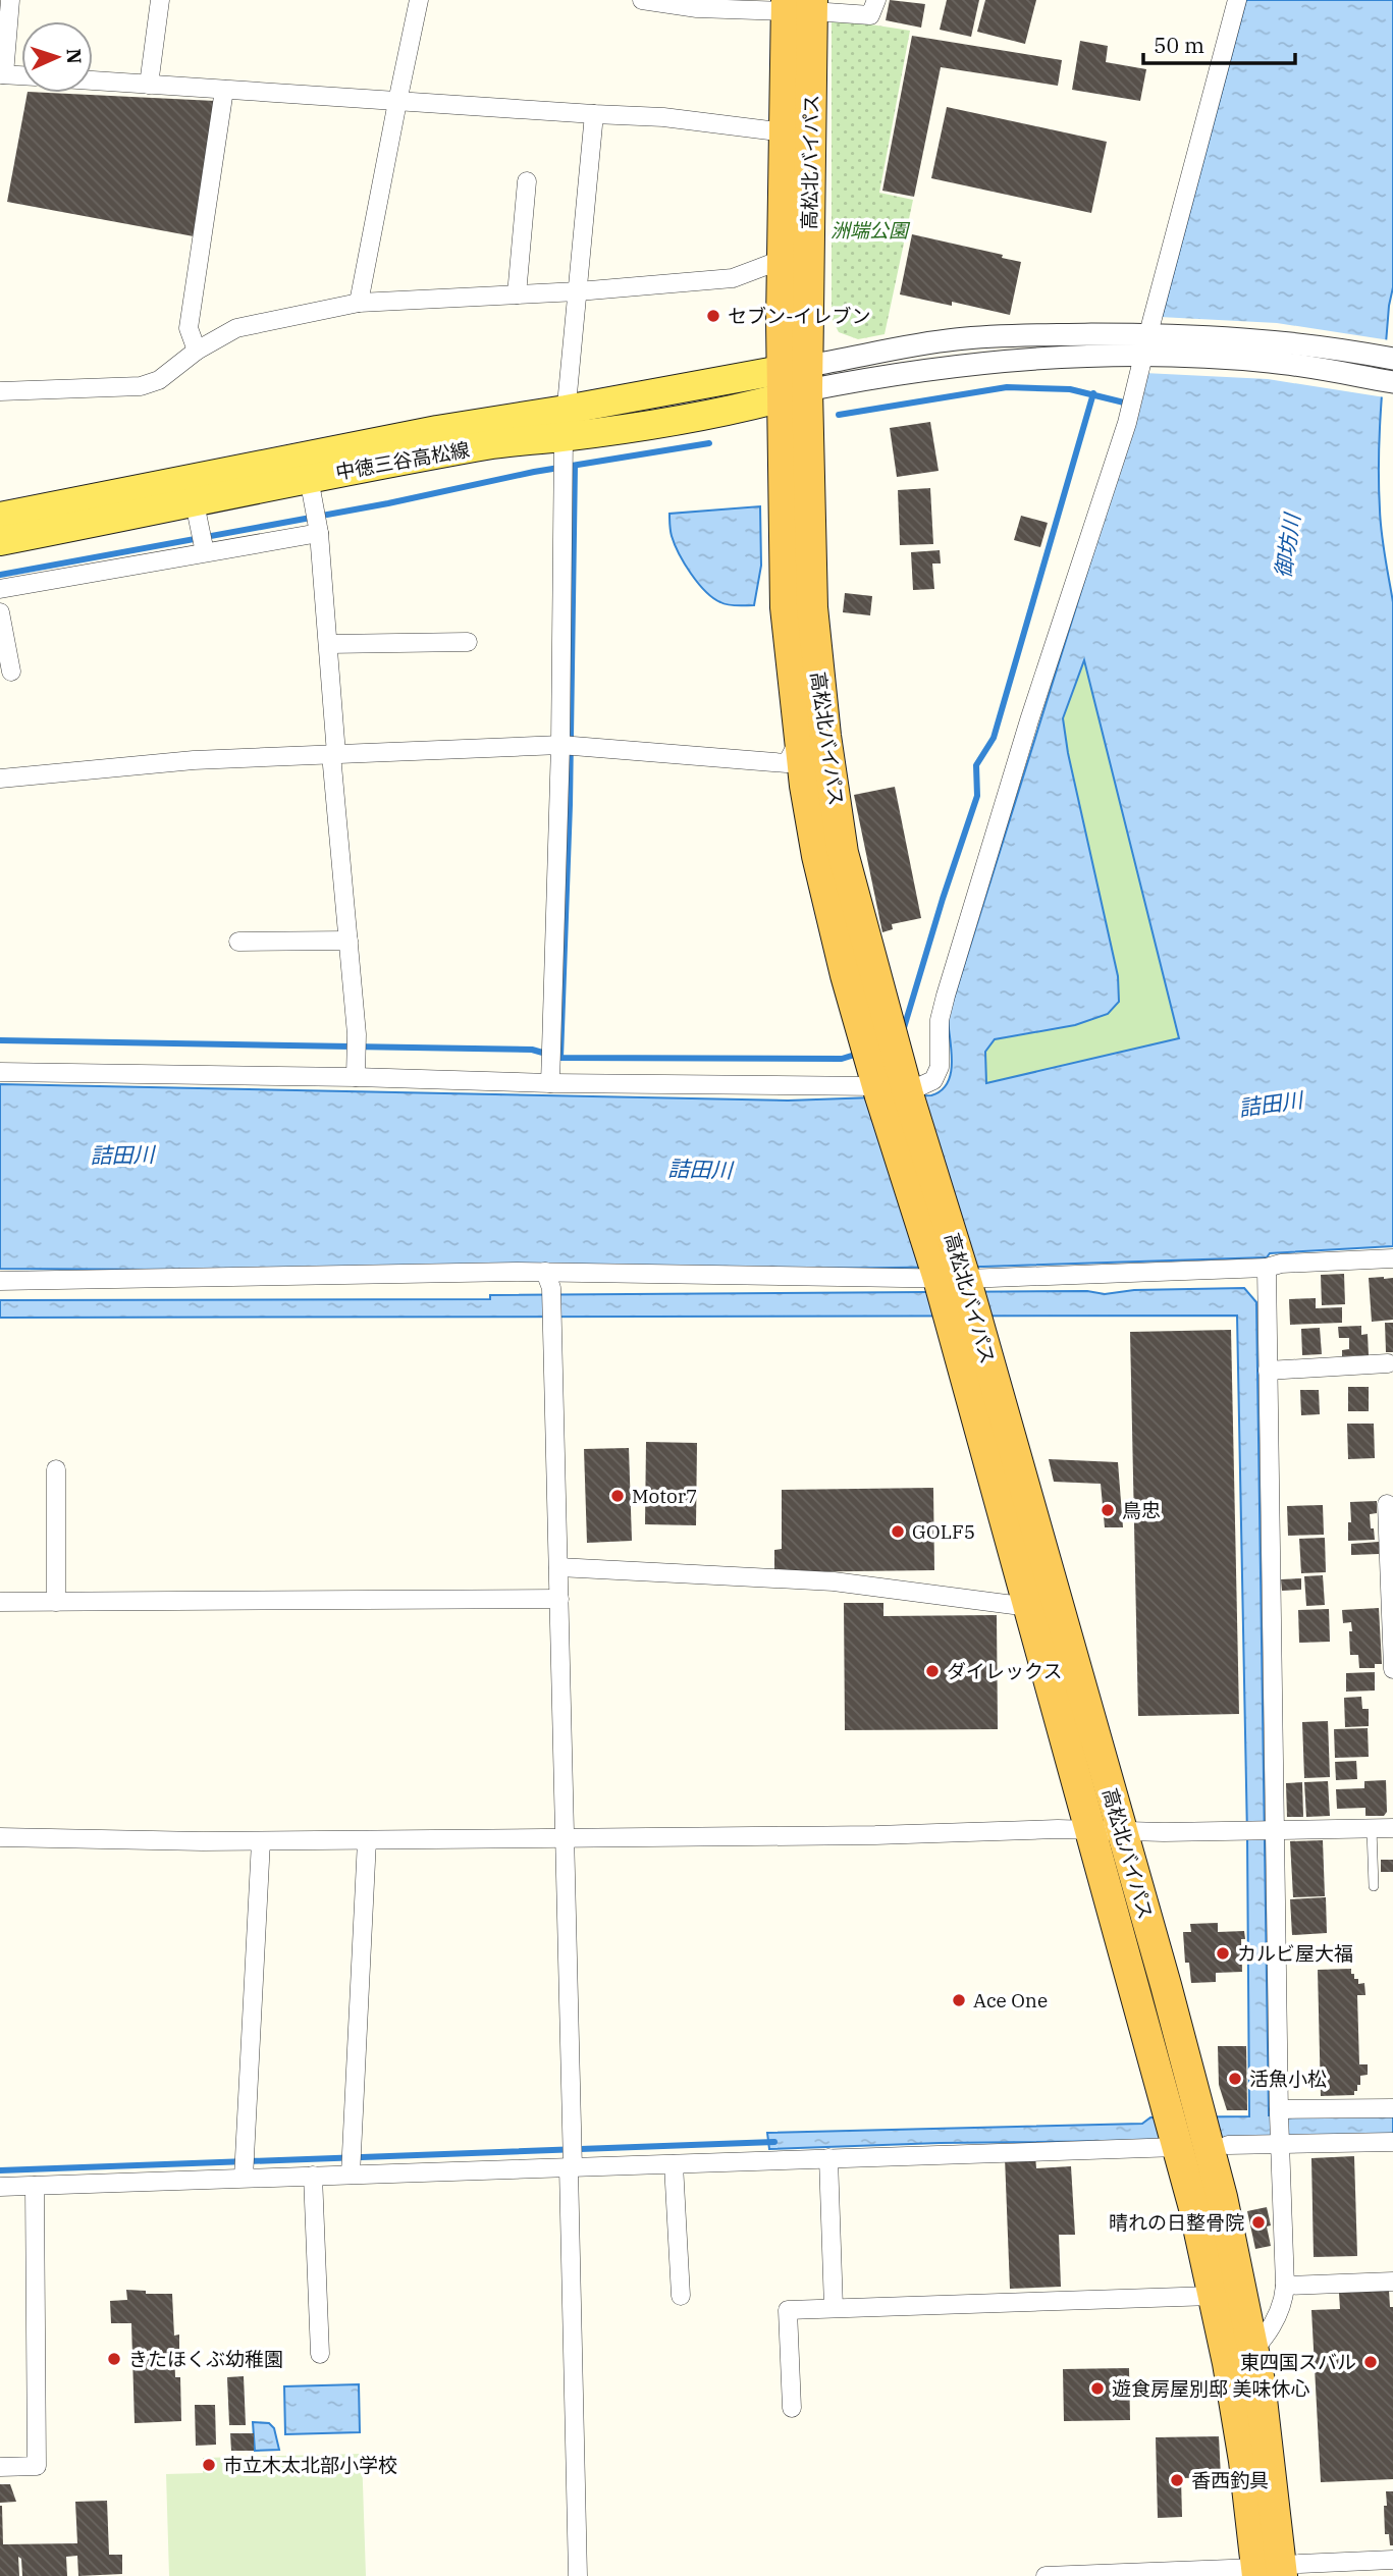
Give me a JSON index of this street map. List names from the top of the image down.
{
  "streets": {
    "highway": ["高松北バイパス"],
    "main road": ["中徳三谷高松線"]
  },
  "crossings": [
    ["高松北バイパス", "中徳三谷高松線"]
  ],
  "water": ["御坊川", "詰田川"],
  "parks": ["洲端公園"],
  "places": [
    "セブン-イレブン",
    "Motor7",
    "鳥忠",
    "GOLF5",
    "ダイレックス",
    "カルビ屋大福",
    "Ace One",
    "活魚小松",
    "晴れの日整骨院",
    "きたほくぶ幼稚園",
    "東四国スバル",
    "遊食房屋別邸 美味休心",
    "市立木太北部小学校",
    "香西釣具"
  ],
  "scale_bar": "50 m",
  "north": "right"
}
